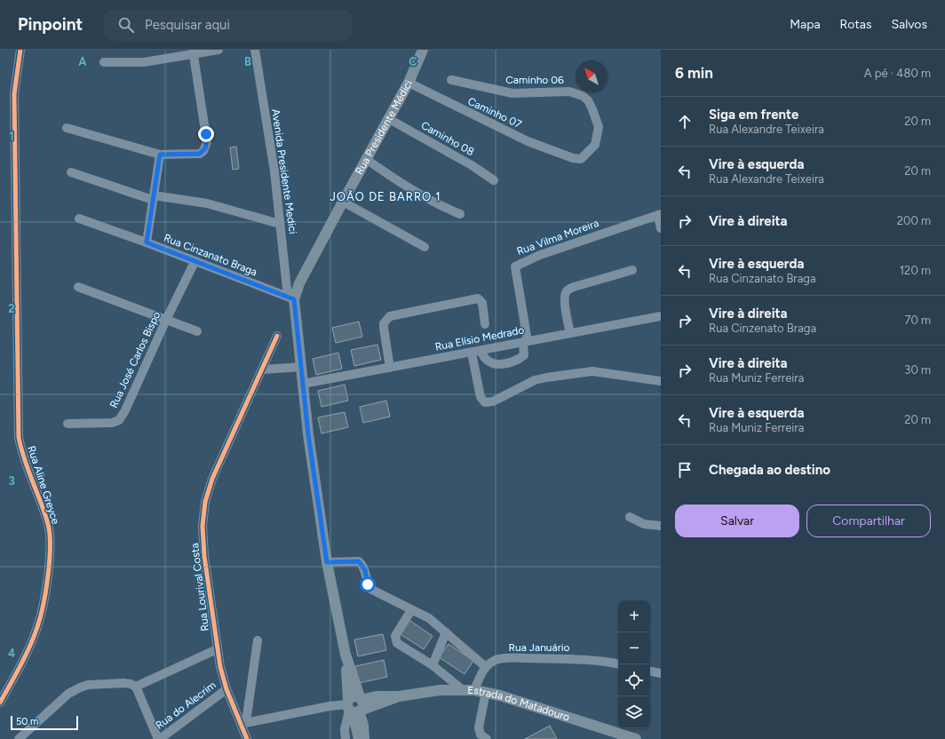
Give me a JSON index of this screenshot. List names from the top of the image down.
{
  "streets": {
    "main road": ["Rua Presidente Médici", "Estrada do Matadouro"],
    "street": [
      "Caminho 06",
      "Caminho 07",
      "Caminho 08",
      "Avenida Presidente Medici",
      "Rua Vilma Moreira",
      "Rua Cinzanato Braga",
      "Rua Elísio Medrado",
      "Rua José Carlos Bispo",
      "Rua Aline Greyce",
      "Rua Lourival Costa",
      "Rua Januário",
      "Rua do Alecrim"
    ]
  },
  "crossings": [
    ["Caminho 06", "Caminho 07"],
    ["Caminho 07", "Rua Presidente Médici"],
    ["Rua Presidente Médici", "Caminho 08"],
    ["Rua Presidente Médici", "Avenida Presidente Medici"],
    ["Rua Presidente Médici", "Rua Cinzanato Braga"],
    ["Avenida Presidente Medici", "Rua Cinzanato Braga"],
    ["Rua Vilma Moreira", "Rua Elísio Medrado"],
    ["Rua Cinzanato Braga", "Rua José Carlos Bispo"],
    ["Rua Lourival Costa", "Rua do Alecrim"]
  ],
  "districts": ["JOÃO DE BARRO 1"],
  "scale_bar": "50 m",
  "north": "top left",
  "page": {
    "header": "Pinpoint",
    "search": "Pesquisar aqui",
    "nav": ["Mapa", "Rotas", "Salvos"],
    "heading": ["6 min", "A pé · 480 m"],
    "list": [
      ["Siga em frente", "Rua Alexandre Teixeira", "20 m"],
      ["Vire à esquerda", "Rua Alexandre Teixeira", "20 m"],
      ["Vire à direita", "200 m"],
      ["Vire à esquerda", "Rua Cinzanato Braga", "120 m"],
      ["Vire à direita", "Rua Cinzenato Braga", "70 m"],
      ["Vire à direita", "Rua Muniz Ferreira", "30 m"],
      ["Vire à esquerda", "Rua Muniz Ferreira", "20 m"],
      "Chegada ao destino"
    ],
    "buttons": ["Salvar", "Compartilhar"],
    "map_buttons": ["+", "−"],
    "scale": "50 m"
  },
  "grid": {
    "columns": ["A", "B", "C"],
    "rows": [
      "1",
      "2",
      "3",
      "4"
    ]
  }
}
